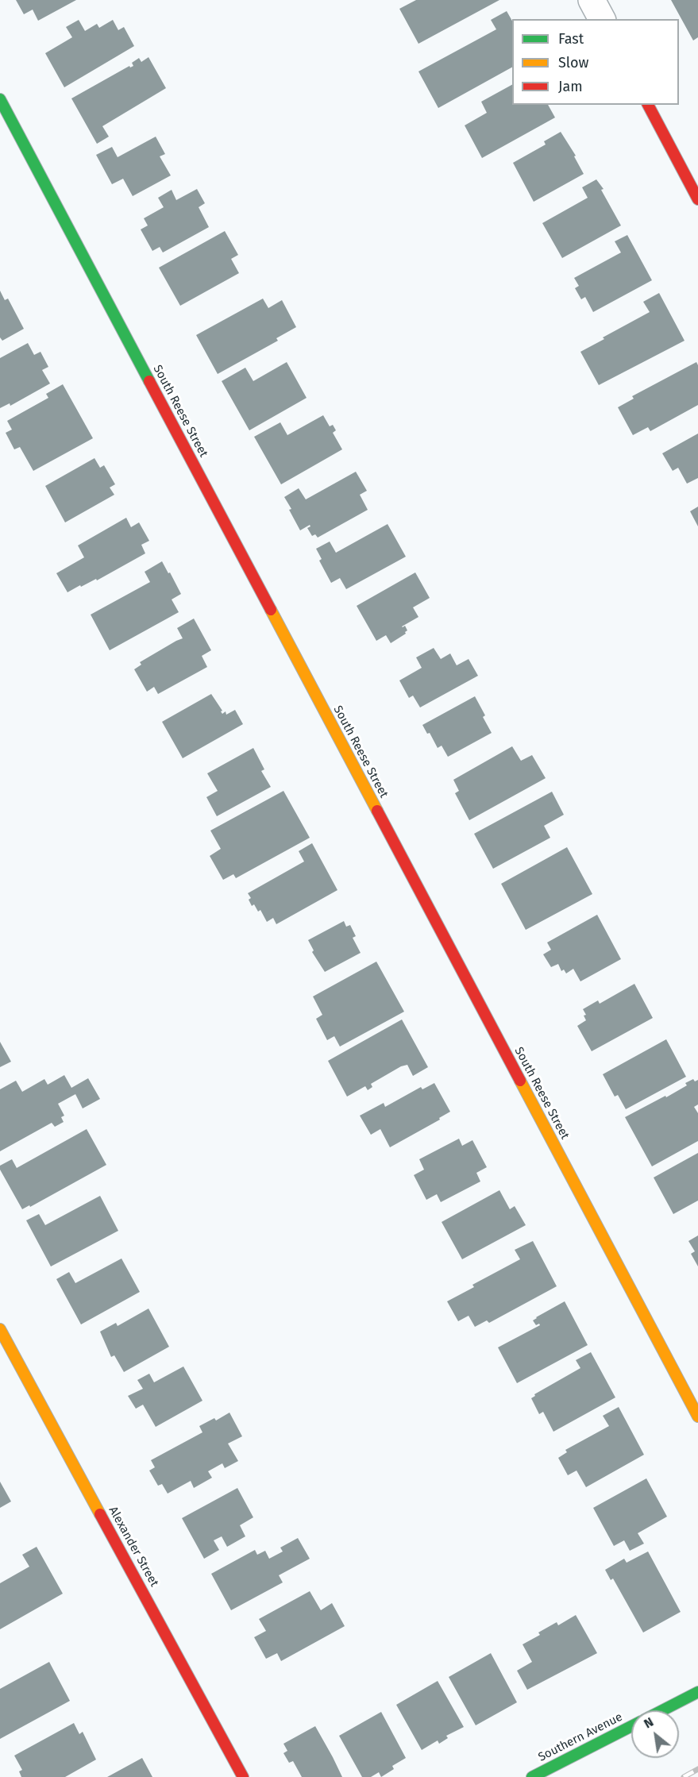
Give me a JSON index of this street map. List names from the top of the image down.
{
  "streets": {
    "street": ["South Reese Street", "Alexander Street", "Southern Avenue"]
  },
  "legend": ["Fast", "Slow", "Jam"],
  "north": "top left"
}
